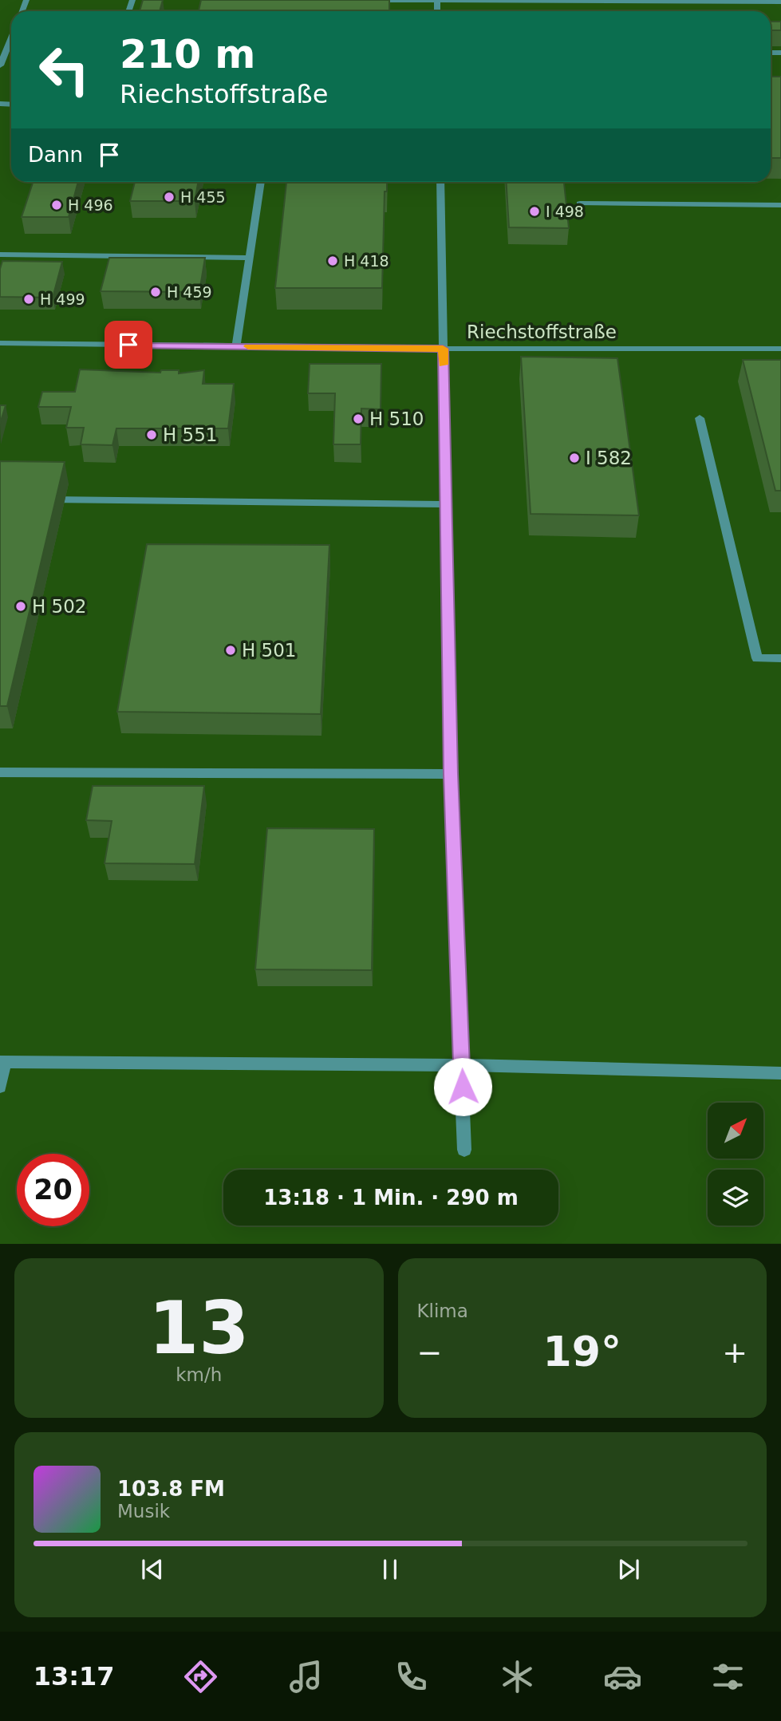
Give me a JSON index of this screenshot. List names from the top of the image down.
{
  "streets": {
    "lane": ["Riechstoffstraße"]
  },
  "places": [
    "H 455",
    "H 496",
    "I 498",
    "H 418",
    "H 459",
    "H 499",
    "H 510",
    "H 551",
    "I 582",
    "H 502",
    "H 501"
  ],
  "north": "top right",
  "page": {
    "turn": ["210 m", "Riechstoffstraße"],
    "then": "Dann",
    "limit": "20",
    "trip": "13:18 · 1 Min. · 290 m",
    "tile": [
      ["13", "km/h"],
      "Klima"
    ],
    "heat": ["−", "19°", "+"],
    "song": ["103.8 FM", "Musik"],
    "tabs": "13:17"
  }
}
